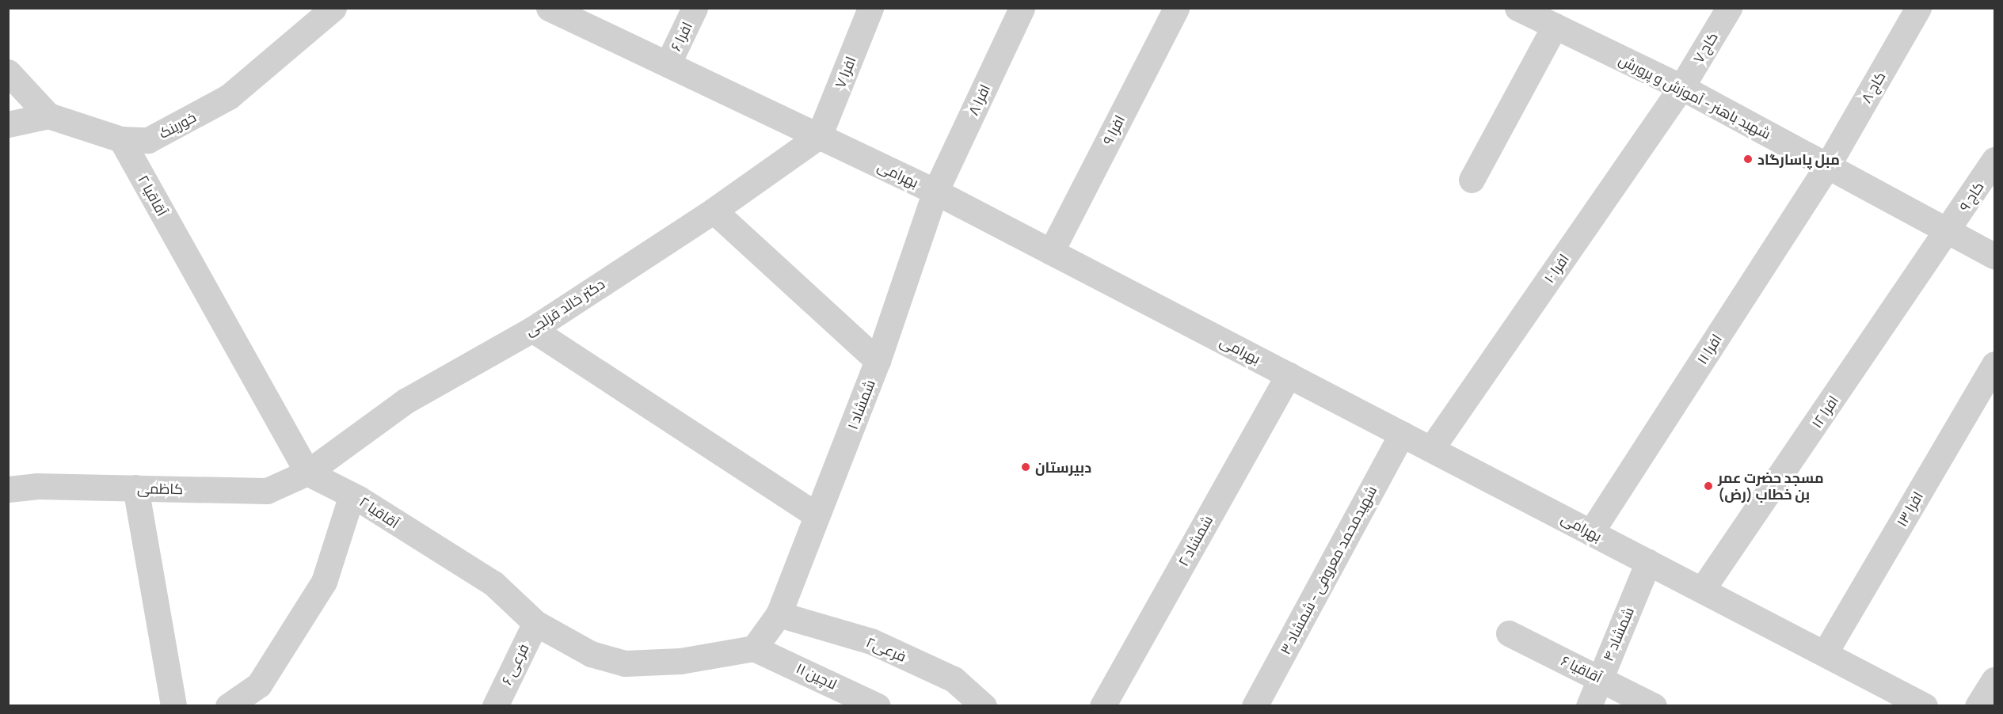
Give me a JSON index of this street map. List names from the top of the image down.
{
  "streets": {
    "street": [
      "افرا ۶",
      "کاج ۷",
      "افرا ۷",
      "کاج ۸",
      "شهید باهنر - آموزش و پرورش",
      "افرا ۸",
      "خورینک",
      "افرا ۹",
      "بهرامی",
      "آقاقیا ۲",
      "کاج ۹",
      "افرا ۱۰",
      "دکتر خالد قزلجی",
      "افرا ۱۱",
      "شمشاد ۱",
      "افرا ۱۲",
      "کاظمی",
      "افرا ۱۳",
      "شمشاد ۲",
      "شهیدمحمد معروفی - شمشاد ۳",
      "شمشاد ۴",
      "فرعی۲",
      "فرعی ۶",
      "آقاقیا ۶",
      "لاچین ۱۱"
    ]
  },
  "crossings": [
    ["افرا ۶", "بهرامی"],
    ["کاج ۷", "شهید باهنر - آموزش و پرورش"],
    ["کاج ۷", "افرا ۱۰"],
    ["افرا ۷", "بهرامی"],
    ["افرا ۷", "دکتر خالد قزلجی"],
    ["کاج ۸", "شهید باهنر - آموزش و پرورش"],
    ["کاج ۸", "افرا ۱۱"],
    ["شهید باهنر - آموزش و پرورش", "کاج ۹"],
    ["شهید باهنر - آموزش و پرورش", "افرا ۱۰"],
    ["شهید باهنر - آموزش و پرورش", "افرا ۱۱"],
    ["شهید باهنر - آموزش و پرورش", "افرا ۱۲"],
    ["افرا ۸", "بهرامی"],
    ["افرا ۸", "شمشاد ۱"],
    ["خورینک", "آقاقیا ۲"],
    ["افرا ۹", "بهرامی"],
    ["بهرامی", "افرا ۱۰"],
    ["بهرامی", "دکتر خالد قزلجی"],
    ["بهرامی", "افرا ۱۱"],
    ["بهرامی", "شمشاد ۱"],
    ["بهرامی", "افرا ۱۲"],
    ["بهرامی", "افرا ۱۳"],
    ["بهرامی", "شمشاد ۲"],
    ["بهرامی", "شهیدمحمد معروفی - شمشاد ۳"],
    ["بهرامی", "شمشاد ۴"],
    ["آقاقیا ۲", "دکتر خالد قزلجی"],
    ["آقاقیا ۲", "کاظمی"],
    ["آقاقیا ۲", "فرعی ۶"],
    ["آقاقیا ۲", "لاچین ۱۱"],
    ["کاج ۹", "افرا ۱۲"],
    ["دکتر خالد قزلجی", "کاظمی"],
    ["شمشاد ۱", "فرعی۲"],
    ["شمشاد ۴", "آقاقیا ۶"]
  ],
  "places": ["مبل پاسارگاد", "دبیرستان", "مسجد حضرت عمر بن خطاب (رض)"]
}
